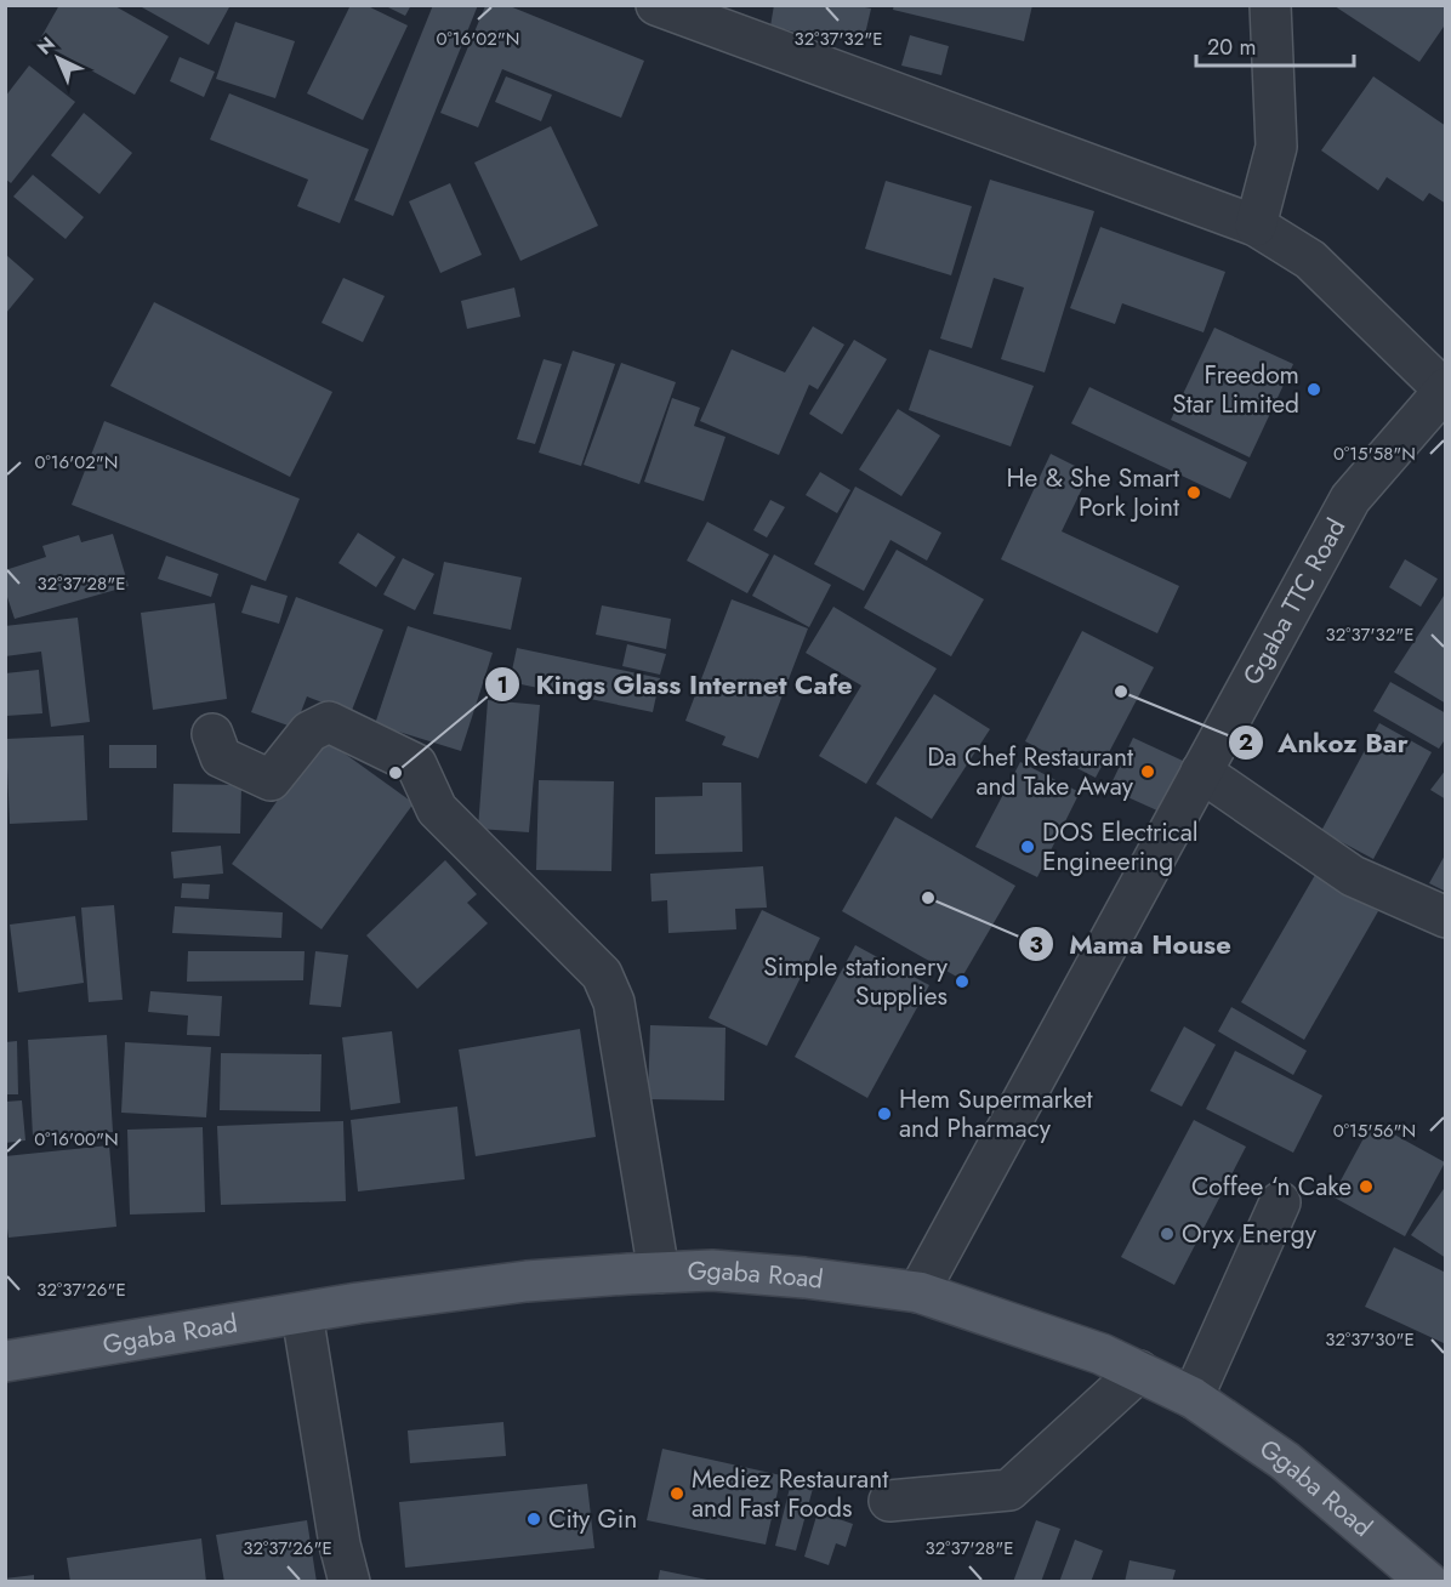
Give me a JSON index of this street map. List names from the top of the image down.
{
  "streets": {
    "main road": ["Ggaba Road"],
    "street": ["Ggaba TTC Road"]
  },
  "crossings": [
    ["Ggaba TTC Road", "Ggaba Road"]
  ],
  "places": [
    "Freedom Star Limited",
    "He & She Smart Pork Joint",
    "Ankoz Bar",
    "Da Chef Restaurant and Take Away",
    "Kings Glass Internet Cafe",
    "DOS Electrical Engineering",
    "Mama House",
    "Simple stationery Supplies",
    "Hem Supermarket and Pharmacy",
    "Coffee ‘n Cake",
    "Oryx Energy",
    "Mediez Restaurant and Fast Foods",
    "City Gin"
  ],
  "scale_bar": "20 m",
  "north": "top left",
  "coordinates": [
    "0°16'02\"N",
    "32°37'32\"E",
    "0°15'58\"N",
    "32°37'28\"E",
    "0°15'56\"N",
    "0°16'00\"N",
    "32°37'26\"E",
    "32°37'30\"E"
  ]
}
